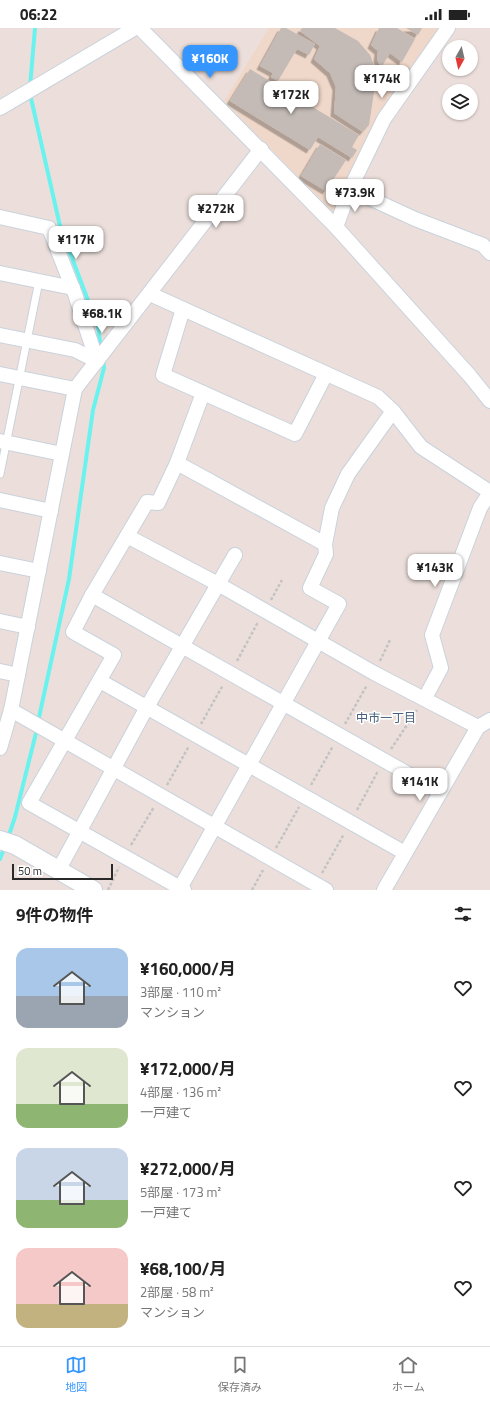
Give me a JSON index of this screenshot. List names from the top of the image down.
{
  "districts": ["中市一丁目"],
  "scale_bar": "50 m",
  "north": "bottom",
  "page": {
    "status": "06:22",
    "price": [
      "¥160K",
      "¥174K",
      "¥172K",
      "¥73.9K",
      "¥272K",
      "¥117K",
      "¥68.1K",
      "¥143K",
      "¥141K"
    ],
    "scale": "50 m",
    "heading": "9件の物件",
    "list": [
      {
        "name": "¥160,000/月",
        "note": "3部屋 · 110 m² · マンション"
      },
      {
        "name": "¥172,000/月",
        "note": "4部屋 · 136 m² · 一戸建て"
      },
      {
        "name": "¥272,000/月",
        "note": "5部屋 · 173 m² · 一戸建て"
      },
      {
        "name": "¥68,100/月",
        "note": "2部屋 · 58 m² · マンション"
      }
    ],
    "tabs": ["地図", "保存済み", "ホーム"]
  }
}
